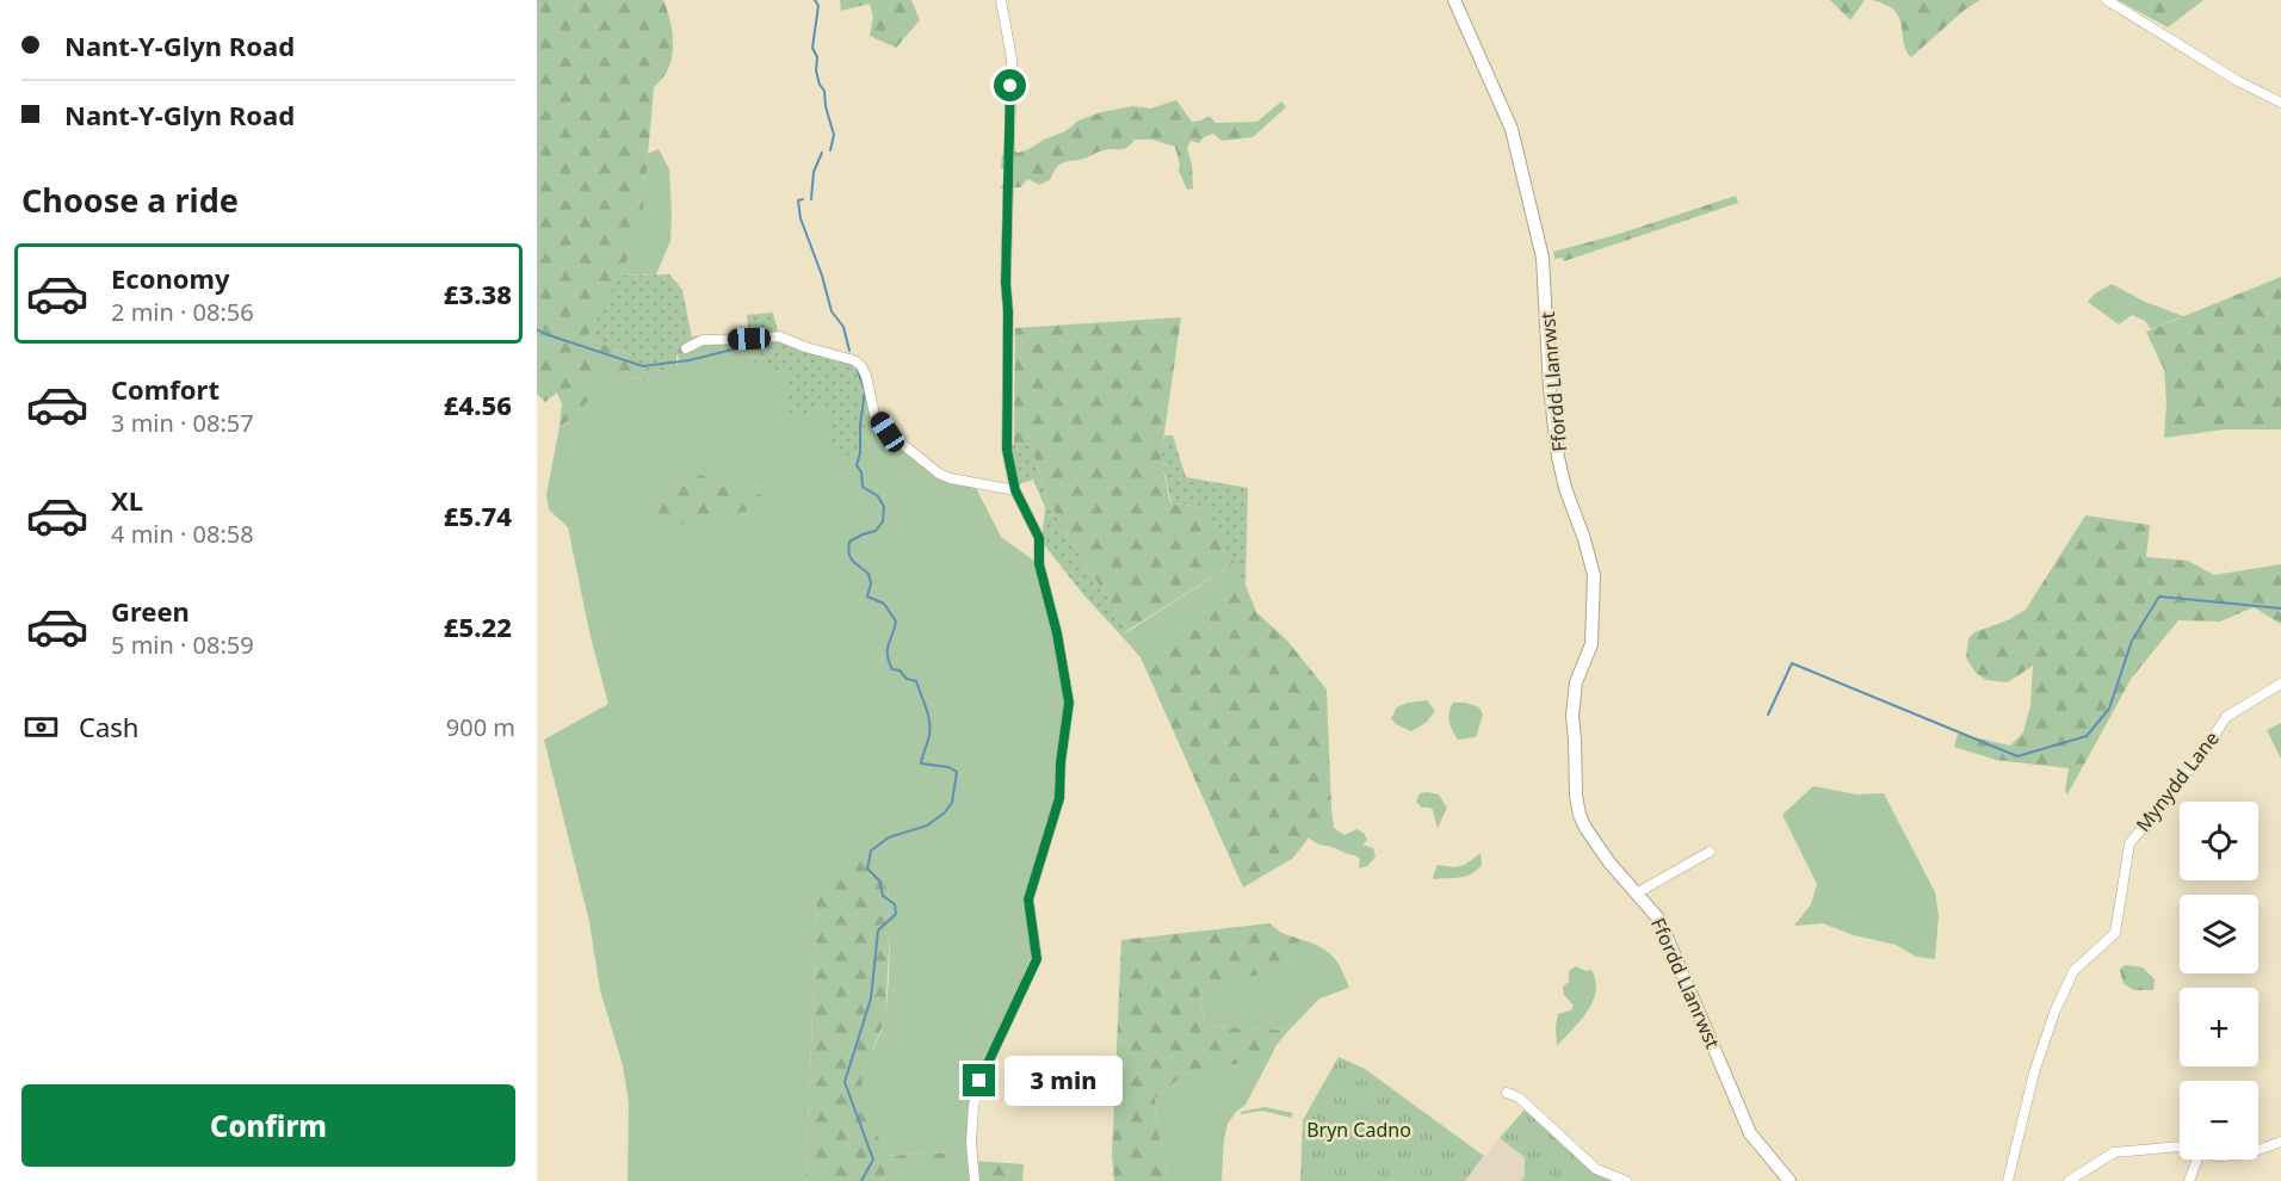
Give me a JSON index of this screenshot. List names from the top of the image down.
{
  "streets": {
    "main road": ["Ffordd Llanrwst"],
    "street": ["Mynydd Lane"]
  },
  "parks": ["Bryn Cadno"],
  "page": {
    "banner": ["Nant-Y-Glyn Road", "Nant-Y-Glyn Road"],
    "heading": "Choose a ride",
    "list": [
      {
        "name": "Economy",
        "note": "2 min · 08:56",
        "value": "£3.38"
      },
      {
        "name": "Comfort",
        "note": "3 min · 08:57",
        "value": "£4.56"
      },
      {
        "name": "XL",
        "note": "4 min · 08:58",
        "value": "£5.74"
      },
      {
        "name": "Green",
        "note": "5 min · 08:59",
        "value": "£5.22"
      }
    ],
    "pay": ["Cash", "900 m"],
    "map_buttons": ["+", "−"],
    "bubble": "3 min",
    "buttons": "Confirm"
  }
}
